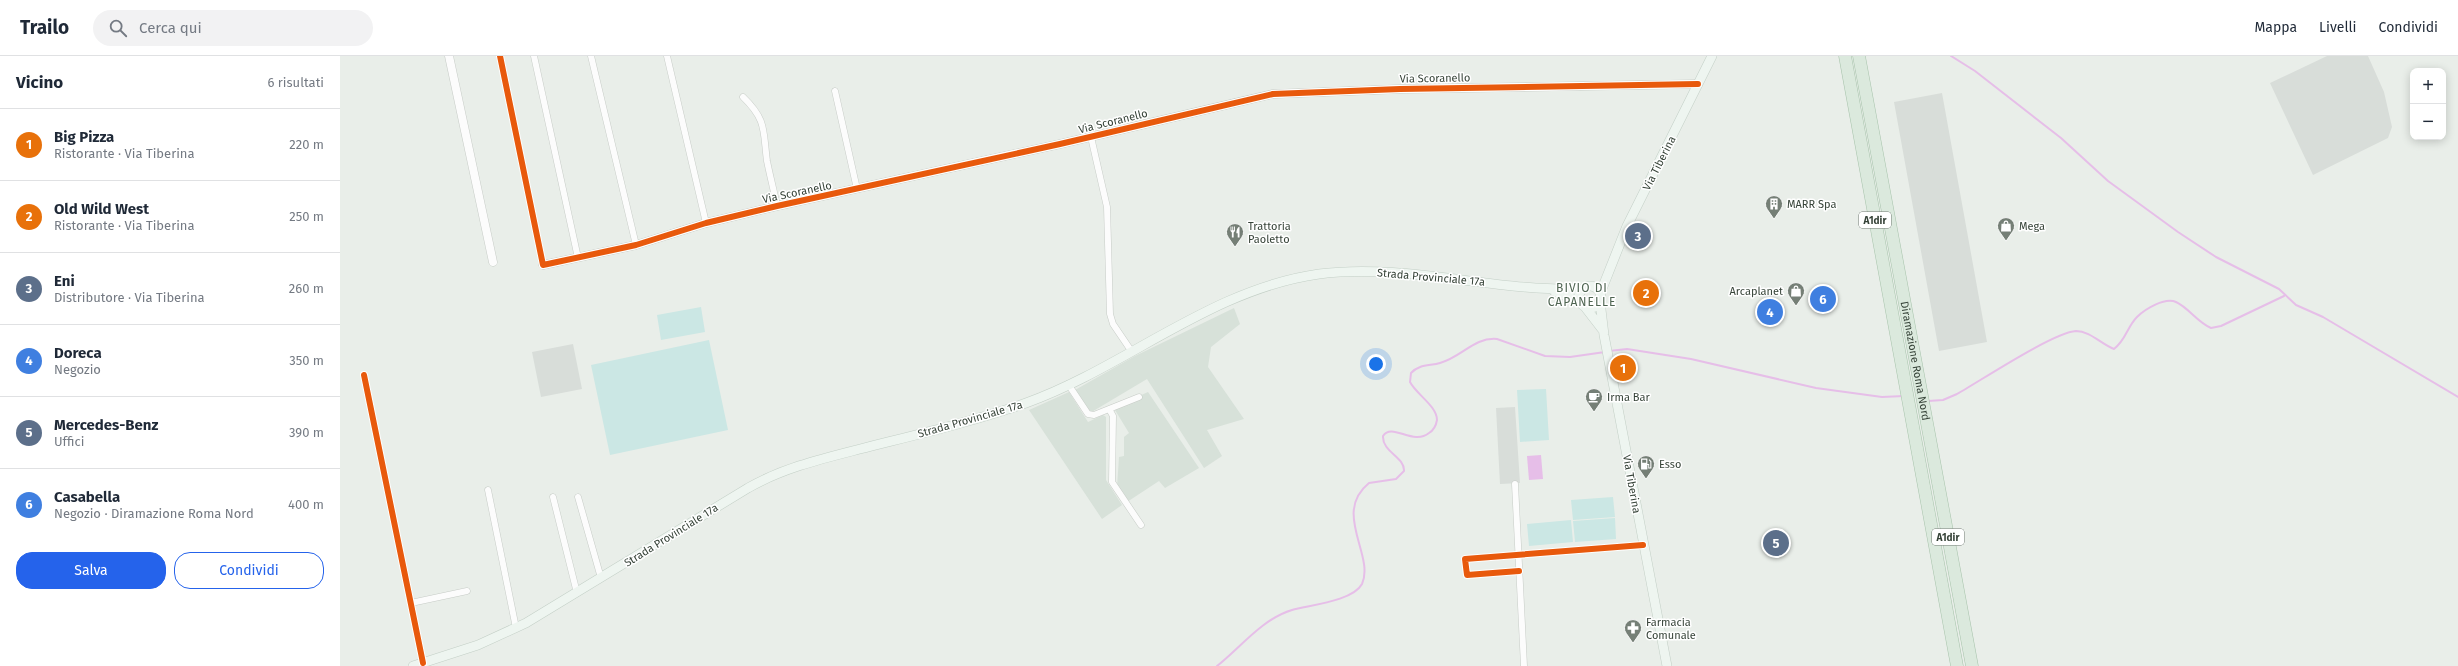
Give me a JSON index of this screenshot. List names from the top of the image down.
{
  "streets": {
    "highway": ["A1dir", "Diramazione Roma Nord"],
    "main road": ["Via Tiberina", "Strada Provinciale 17a"],
    "street": ["Via Scoranello"]
  },
  "crossings": [
    ["Via Scoranello", "Via Tiberina"]
  ],
  "districts": ["BIVIO DI CAPANELLE"],
  "places": {
    "building": ["MARR Spa"],
    "shop": ["Mega", "Arcaplanet"],
    "restaurant": ["Trattoria Paoletto"],
    "cafe": ["Irma Bar"],
    "fuel station": ["Esso"],
    "pharmacy": ["Farmacia Comunale"]
  },
  "page": {
    "header": "Trailo",
    "search": "Cerca qui",
    "nav": ["Mappa", "Livelli", "Condividi"],
    "heading": ["Vicino", "6 risultati"],
    "map_buttons": ["+", "−"],
    "list": [
      {
        "mark": "1",
        "name": "Big Pizza",
        "note": "Ristorante · Via Tiberina",
        "value": "220 m"
      },
      {
        "mark": "2",
        "name": "Old Wild West",
        "note": "Ristorante · Via Tiberina",
        "value": "250 m"
      },
      {
        "mark": "3",
        "name": "Eni",
        "note": "Distributore · Via Tiberina",
        "value": "260 m"
      },
      {
        "mark": "4",
        "name": "Doreca",
        "note": "Negozio",
        "value": "350 m"
      },
      {
        "mark": "5",
        "name": "Mercedes-Benz",
        "note": "Uffici",
        "value": "390 m"
      },
      {
        "mark": "6",
        "name": "Casabella",
        "note": "Negozio · Diramazione Roma Nord",
        "value": "400 m"
      }
    ],
    "pins": [
      "3",
      "2",
      "6",
      "4",
      "1",
      "5"
    ],
    "buttons": ["Salva", "Condividi"]
  }
}
